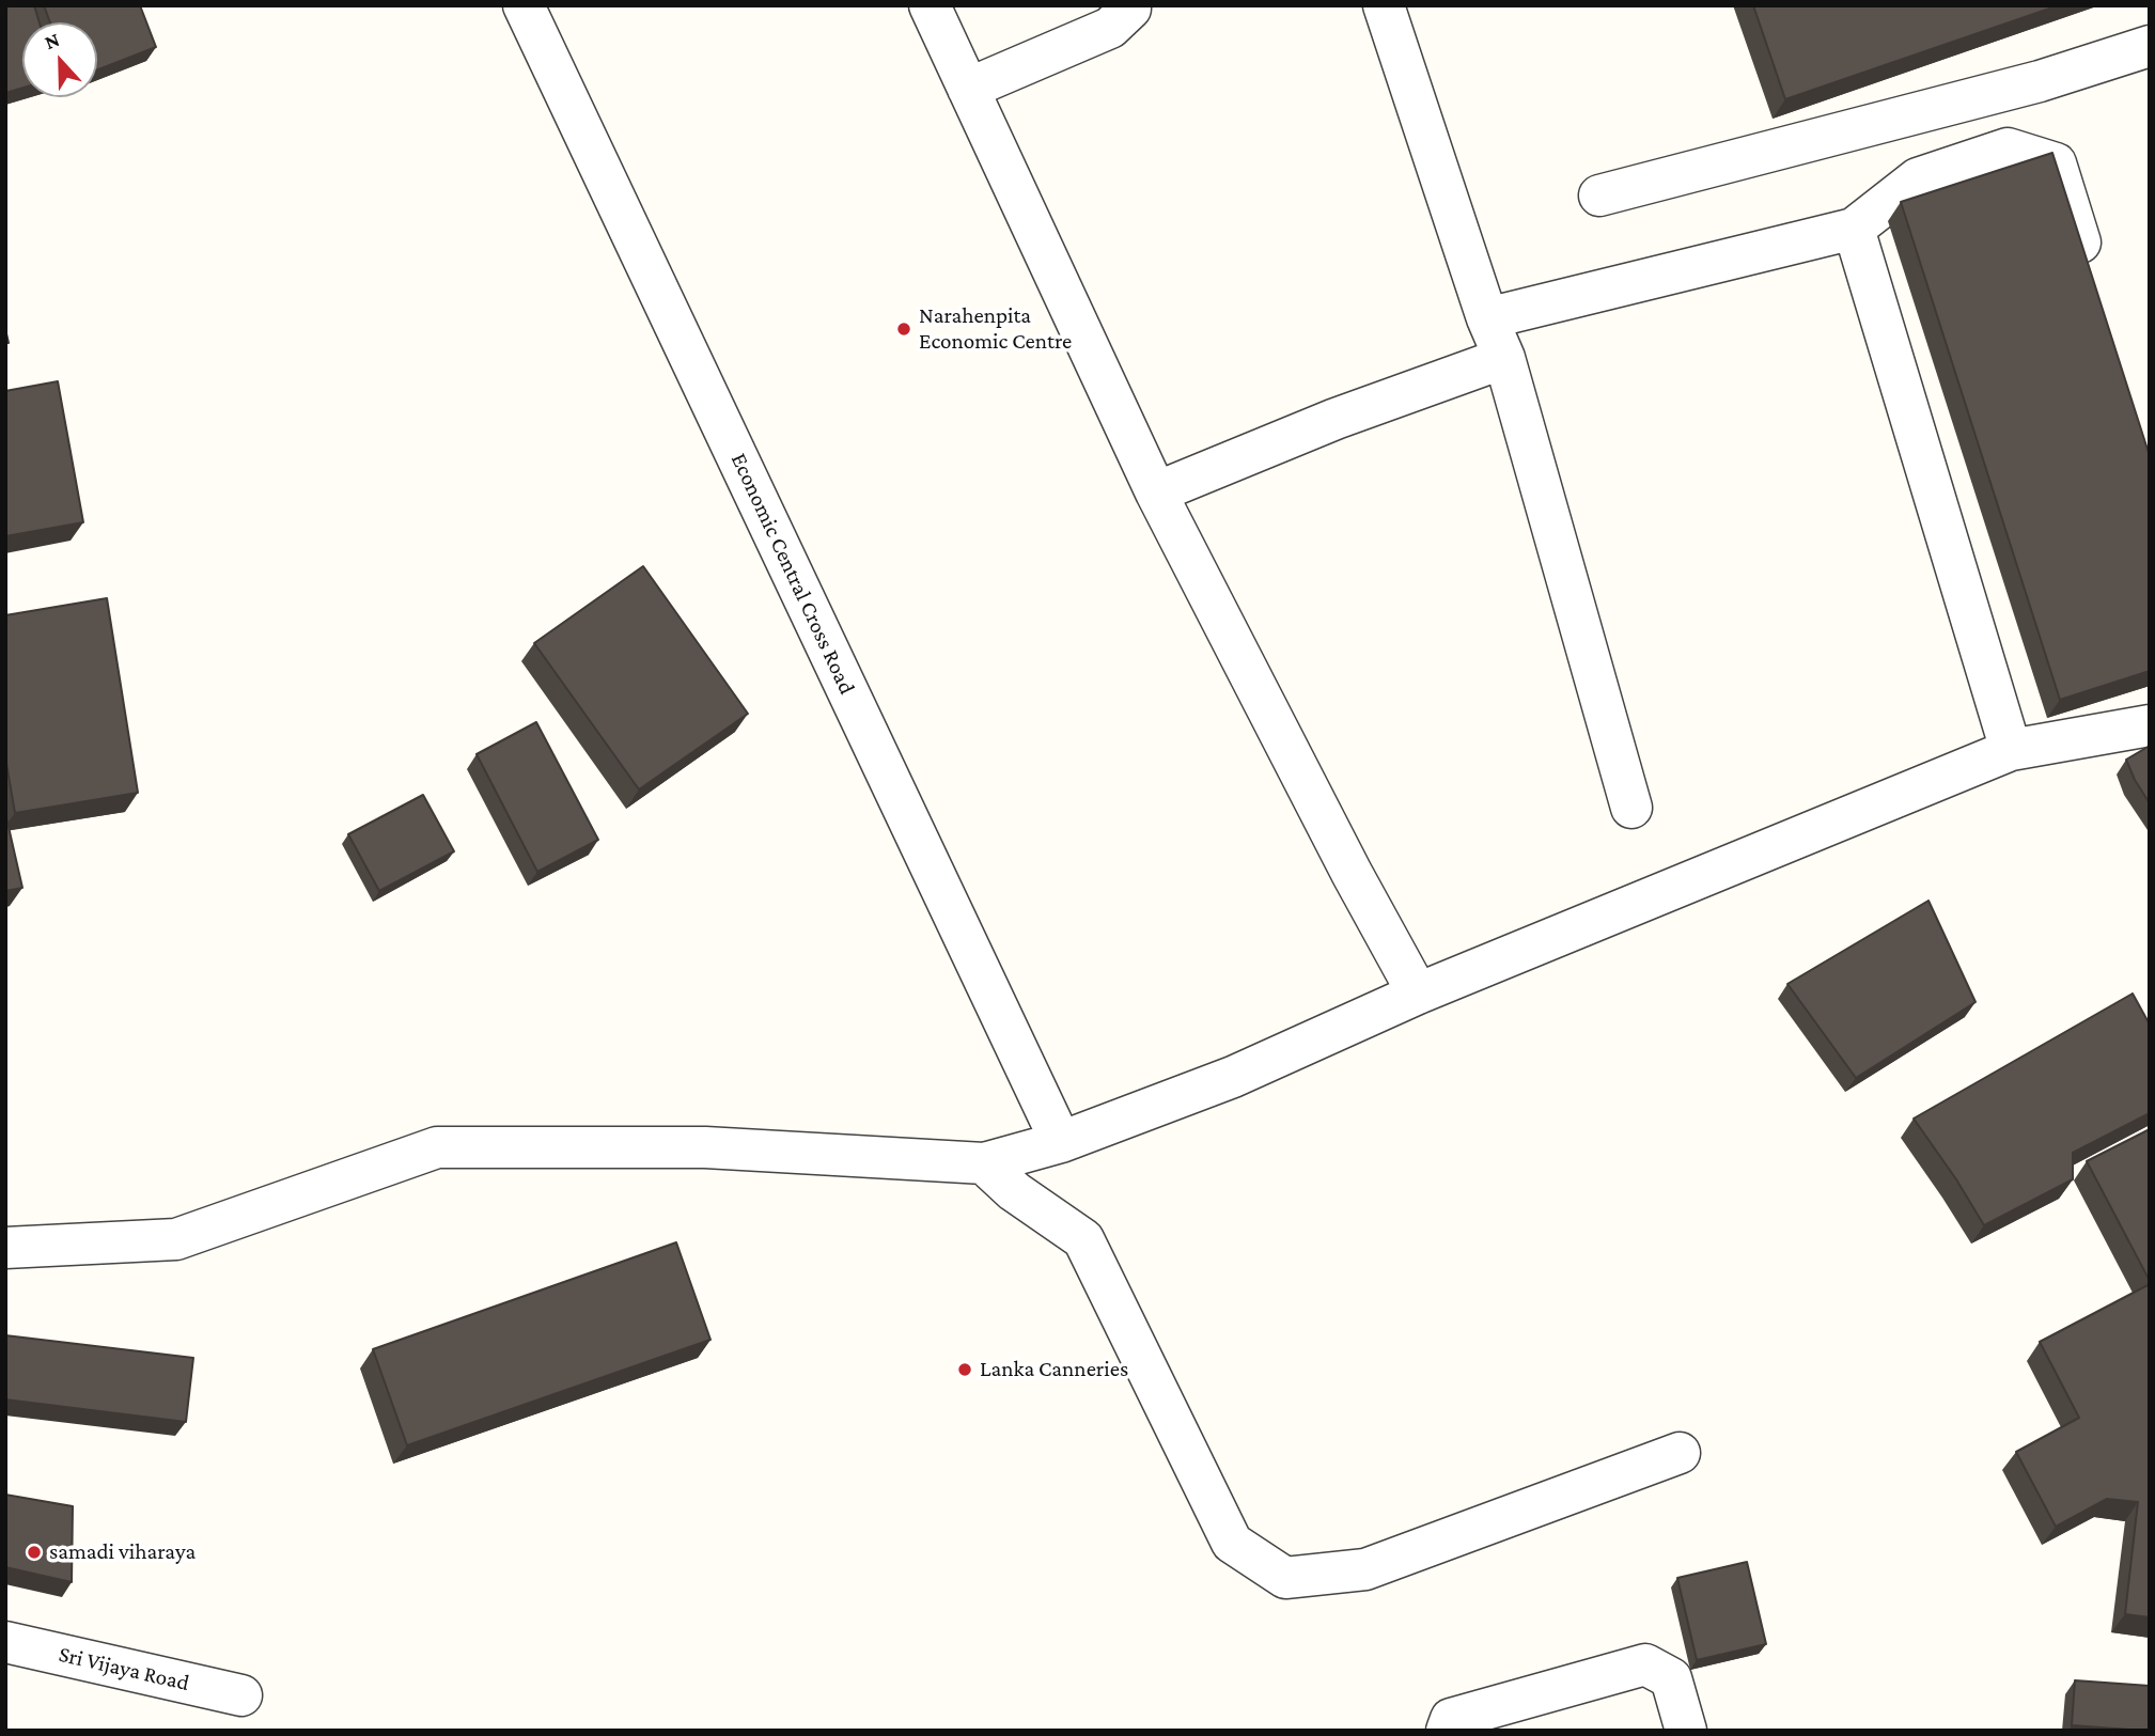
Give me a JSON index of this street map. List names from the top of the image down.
{
  "streets": {
    "street": ["Economic Central Cross Road", "Sri Vijaya Road"]
  },
  "places": ["Narahenpita Economic Centre", "Lanka Canneries", "samadi viharaya"],
  "north": "top"
}
